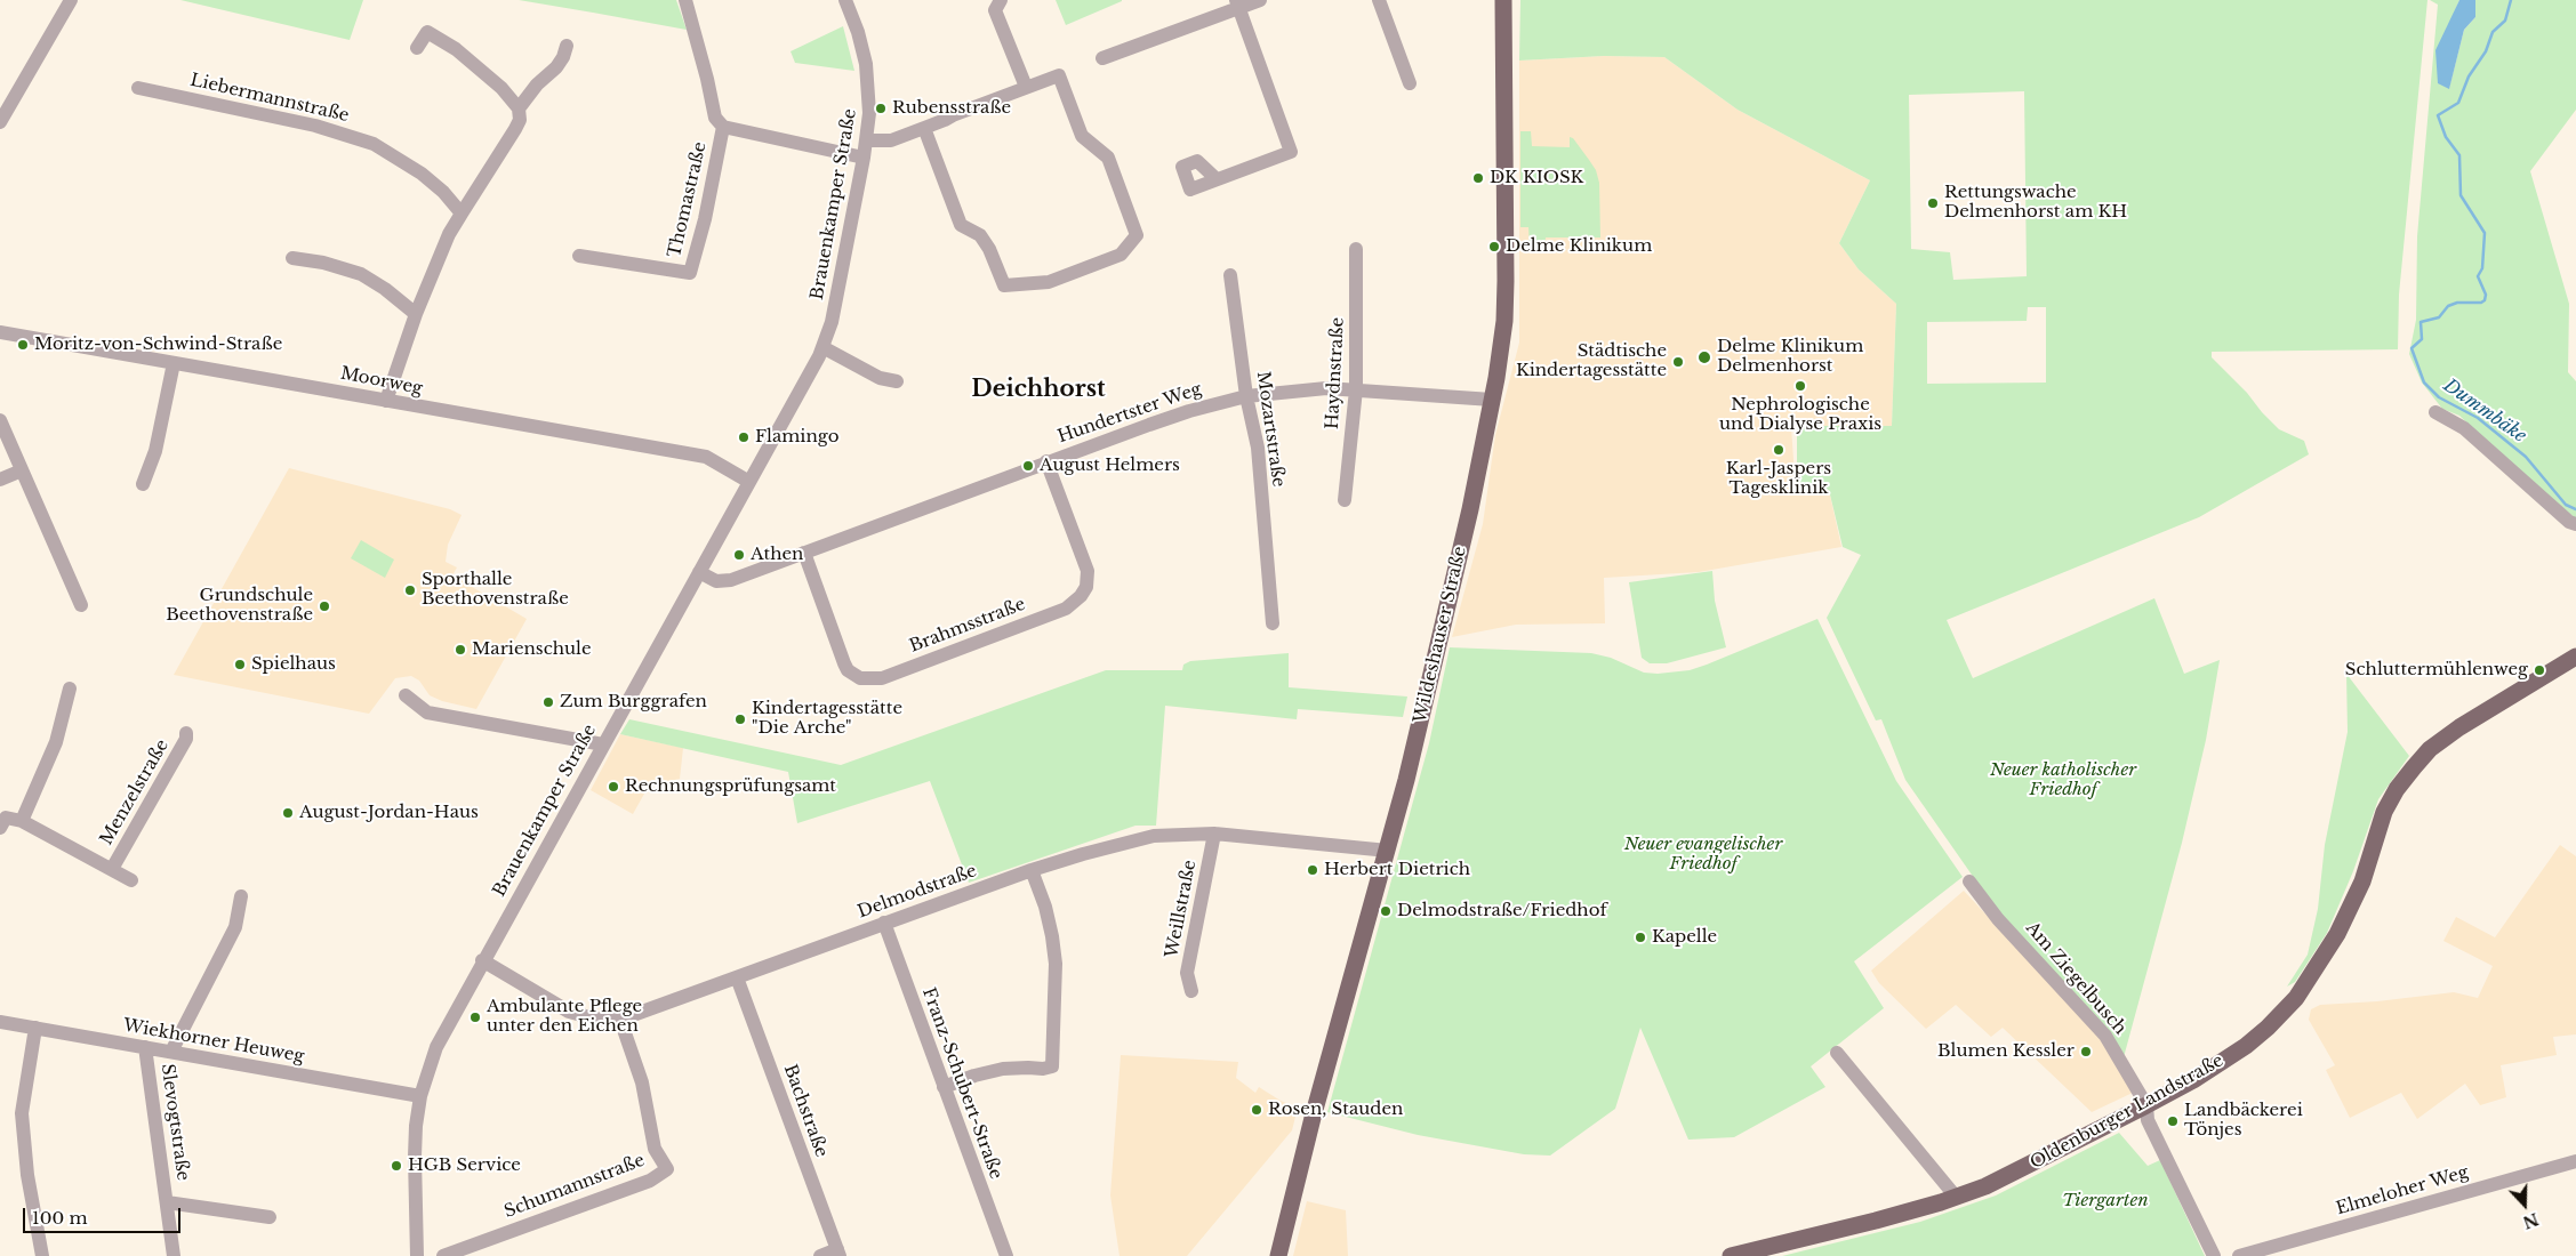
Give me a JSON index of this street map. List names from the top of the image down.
{
  "streets": {
    "main road": ["Wildeshauser Straße", "Oldenburger Landstraße"],
    "street": [
      "Liebermannstraße",
      "Thomastraße",
      "Brauenkamper Straße",
      "Haydnstraße",
      "Moorweg",
      "Hundertster Weg",
      "Mozartstraße",
      "Brahmsstraße",
      "Menzelstraße",
      "Delmodstraße",
      "Weillstraße",
      "Am Ziegelbusch",
      "Wiekhorner Heuweg",
      "Franz-Schubert-Straße",
      "Bachstraße",
      "Slevogtstraße",
      "Schumannstraße",
      "Elmeloher Weg"
    ]
  },
  "crossings": [
    ["Brauenkamper Straße", "Moorweg"],
    ["Brauenkamper Straße", "Hundertster Weg"],
    ["Brauenkamper Straße", "Delmodstraße"],
    ["Brauenkamper Straße", "Wiekhorner Heuweg"],
    ["Haydnstraße", "Hundertster Weg"],
    ["Hundertster Weg", "Mozartstraße"],
    ["Hundertster Weg", "Brahmsstraße"],
    ["Hundertster Weg", "Wildeshauser Straße"],
    ["Wildeshauser Straße", "Delmodstraße"],
    ["Delmodstraße", "Weillstraße"],
    ["Delmodstraße", "Franz-Schubert-Straße"],
    ["Delmodstraße", "Bachstraße"],
    ["Delmodstraße", "Schumannstraße"],
    ["Am Ziegelbusch", "Oldenburger Landstraße"],
    ["Wiekhorner Heuweg", "Slevogtstraße"]
  ],
  "districts": ["Deichhorst"],
  "water": ["Dummbäke"],
  "parks": ["Neuer katholischer Friedhof", "Neuer evangelischer Friedhof", "Tiergarten"],
  "places": [
    "Rubensstraße",
    "DK KIOSK",
    "Rettungswache Delmenhorst am KH",
    "Delme Klinikum",
    "Moritz-von-Schwind-Straße",
    "Delme Klinikum Delmenhorst",
    "Städtische Kindertagesstätte",
    "Nephrologische und Dialyse Praxis",
    "Flamingo",
    "Karl-Jaspers Tagesklinik",
    "August Helmers",
    "Athen",
    "Sporthalle Beethovenstraße",
    "Grundschule Beethovenstraße",
    "Marienschule",
    "Spielhaus",
    "Schluttermühlenweg",
    "Zum Burggrafen",
    "Kindertagesstätte \"Die Arche\"",
    "Rechnungsprüfungsamt",
    "August-Jordan-Haus",
    "Herbert Dietrich",
    "Delmodstraße/Friedhof",
    "Kapelle",
    "Ambulante Pflege unter den Eichen",
    "Blumen Kessler",
    "Rosen, Stauden",
    "Landbäckerei Tönjes",
    "HGB Service"
  ],
  "scale_bar": "100 m",
  "north": "bottom"
}
